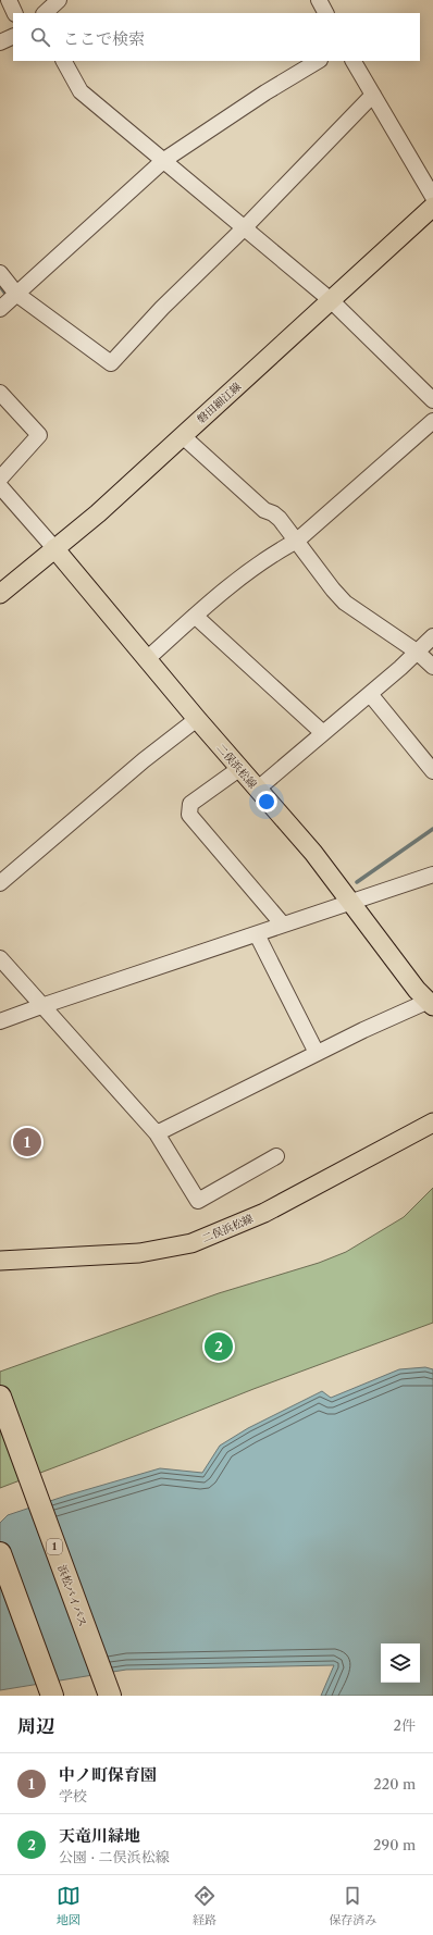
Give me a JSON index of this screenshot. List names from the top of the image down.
{
  "streets": {
    "highway": ["1", "浜松バイパス"],
    "main road": ["磐田細江線", "二俣浜松線"]
  },
  "crossings": [
    ["磐田細江線", "二俣浜松線"]
  ],
  "page": {
    "search": "ここで検索",
    "pins": ["1", "2"],
    "heading": ["周辺", "2件"],
    "list": [
      {
        "mark": "1",
        "name": "中ノ町保育園",
        "note": "学校",
        "value": "220 m"
      },
      {
        "mark": "2",
        "name": "天竜川緑地",
        "note": "公園 · 二俣浜松線",
        "value": "290 m"
      }
    ],
    "nav": ["地図", "経路", "保存済み"]
  }
}
